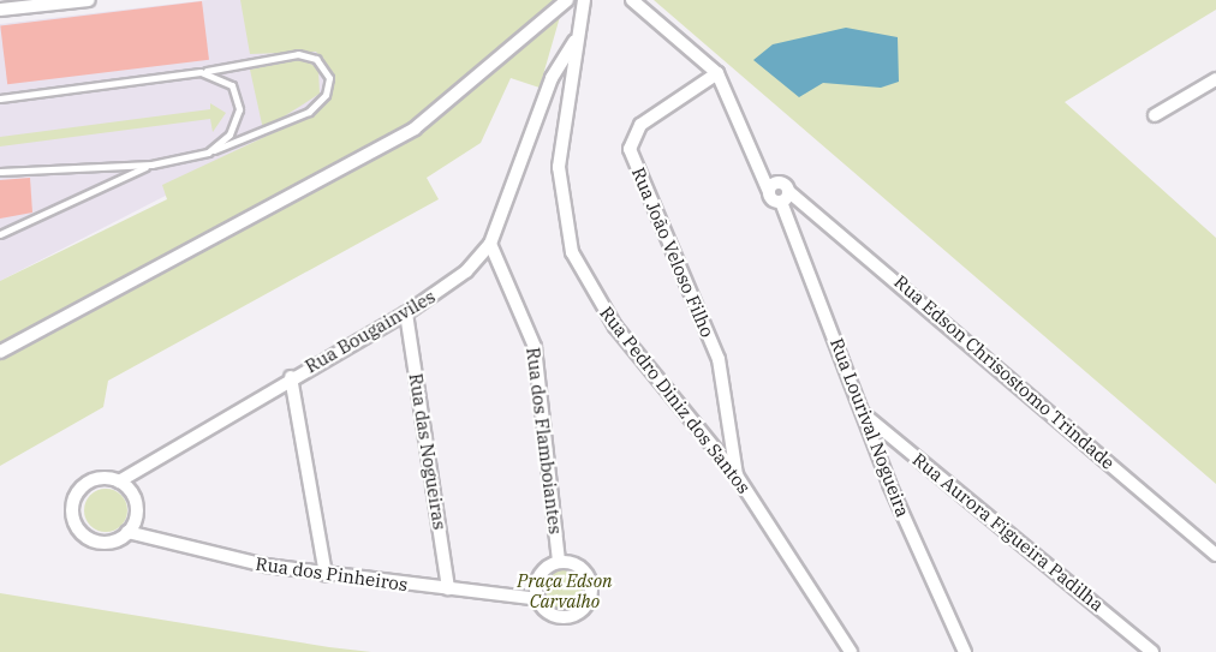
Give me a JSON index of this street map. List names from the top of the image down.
{
  "streets": {
    "street": [
      "Rua João Veloso Filho",
      "Rua Bougainviles",
      "Rua Edson Chrisostomo Trindade",
      "Rua Pedro Diniz dos Santos",
      "Rua Lourival Nogueira",
      "Rua dos Flamboiantes",
      "Rua das Nogueiras",
      "Rua Aurora Figueira Padilha",
      "Rua dos Pinheiros"
    ]
  },
  "crossings": [
    ["Rua João Veloso Filho", "Rua Pedro Diniz dos Santos"],
    ["Rua Bougainviles", "Rua Pedro Diniz dos Santos"],
    ["Rua Bougainviles", "Rua dos Flamboiantes"],
    ["Rua Bougainviles", "Rua das Nogueiras"],
    ["Rua Bougainviles", "Rua dos Pinheiros"],
    ["Rua Edson Chrisostomo Trindade", "Rua Lourival Nogueira"],
    ["Rua Lourival Nogueira", "Rua Aurora Figueira Padilha"],
    ["Rua dos Flamboiantes", "Rua dos Pinheiros"],
    ["Rua das Nogueiras", "Rua dos Pinheiros"]
  ],
  "parks": ["Praça Edson Carvalho"]
}
